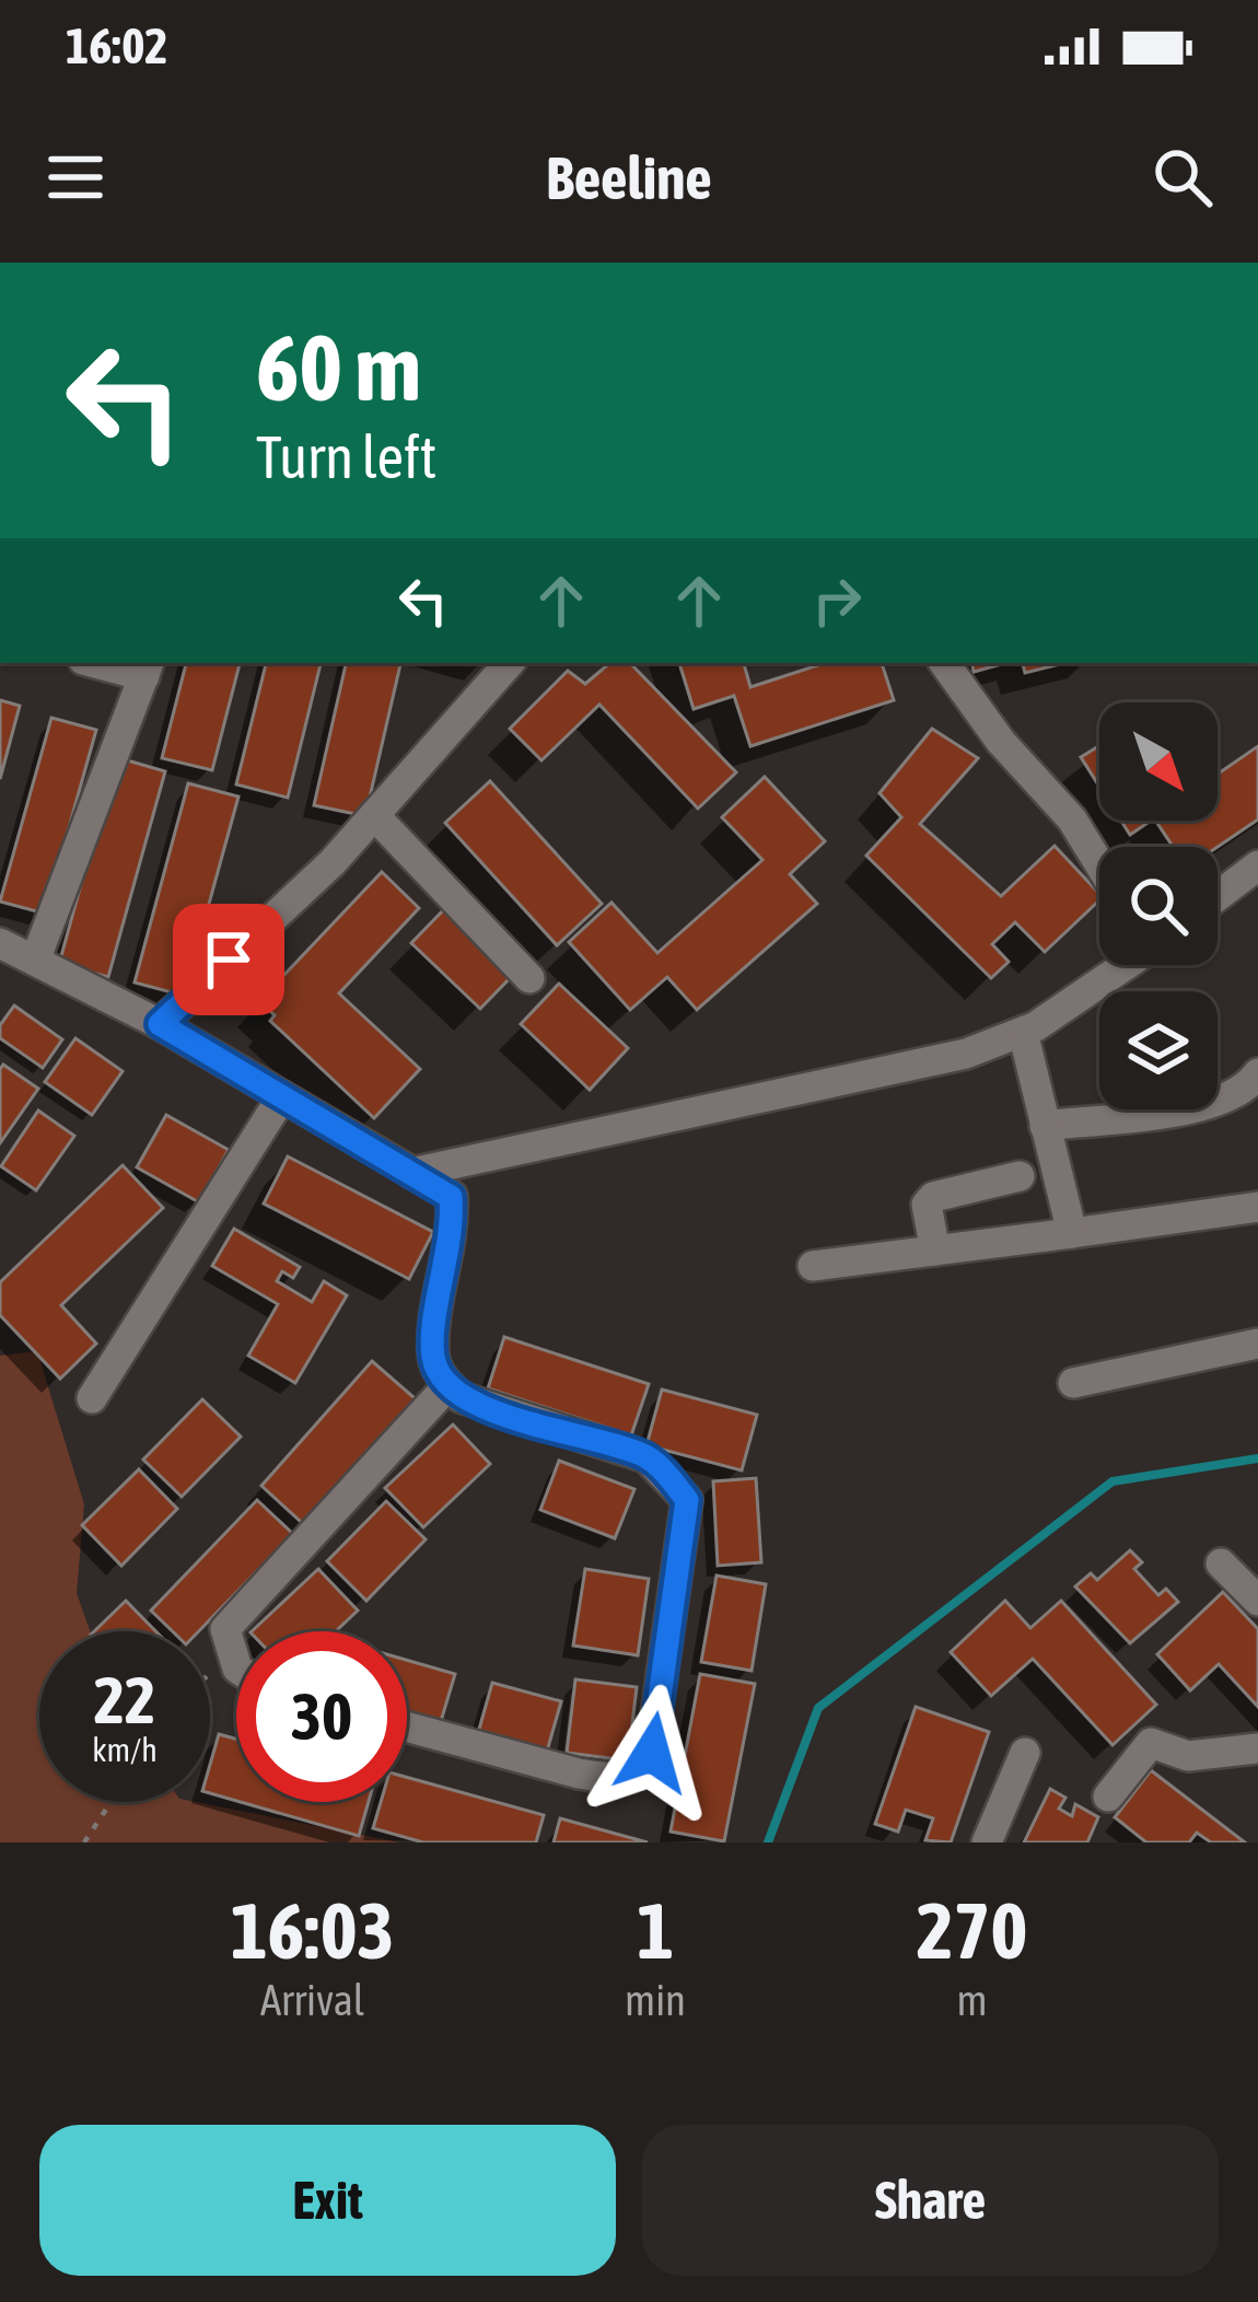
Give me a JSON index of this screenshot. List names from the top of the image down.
{
  "north": "bottom right",
  "page": {
    "status": "16:02",
    "header": "Beeline",
    "turn": ["60 m", "Turn left"],
    "speed": "22 km/h",
    "limit": "30",
    "eta": [
      "16:03",
      "Arrival",
      "1",
      "min",
      "270",
      "m"
    ],
    "buttons": ["Exit", "Share"]
  }
}
